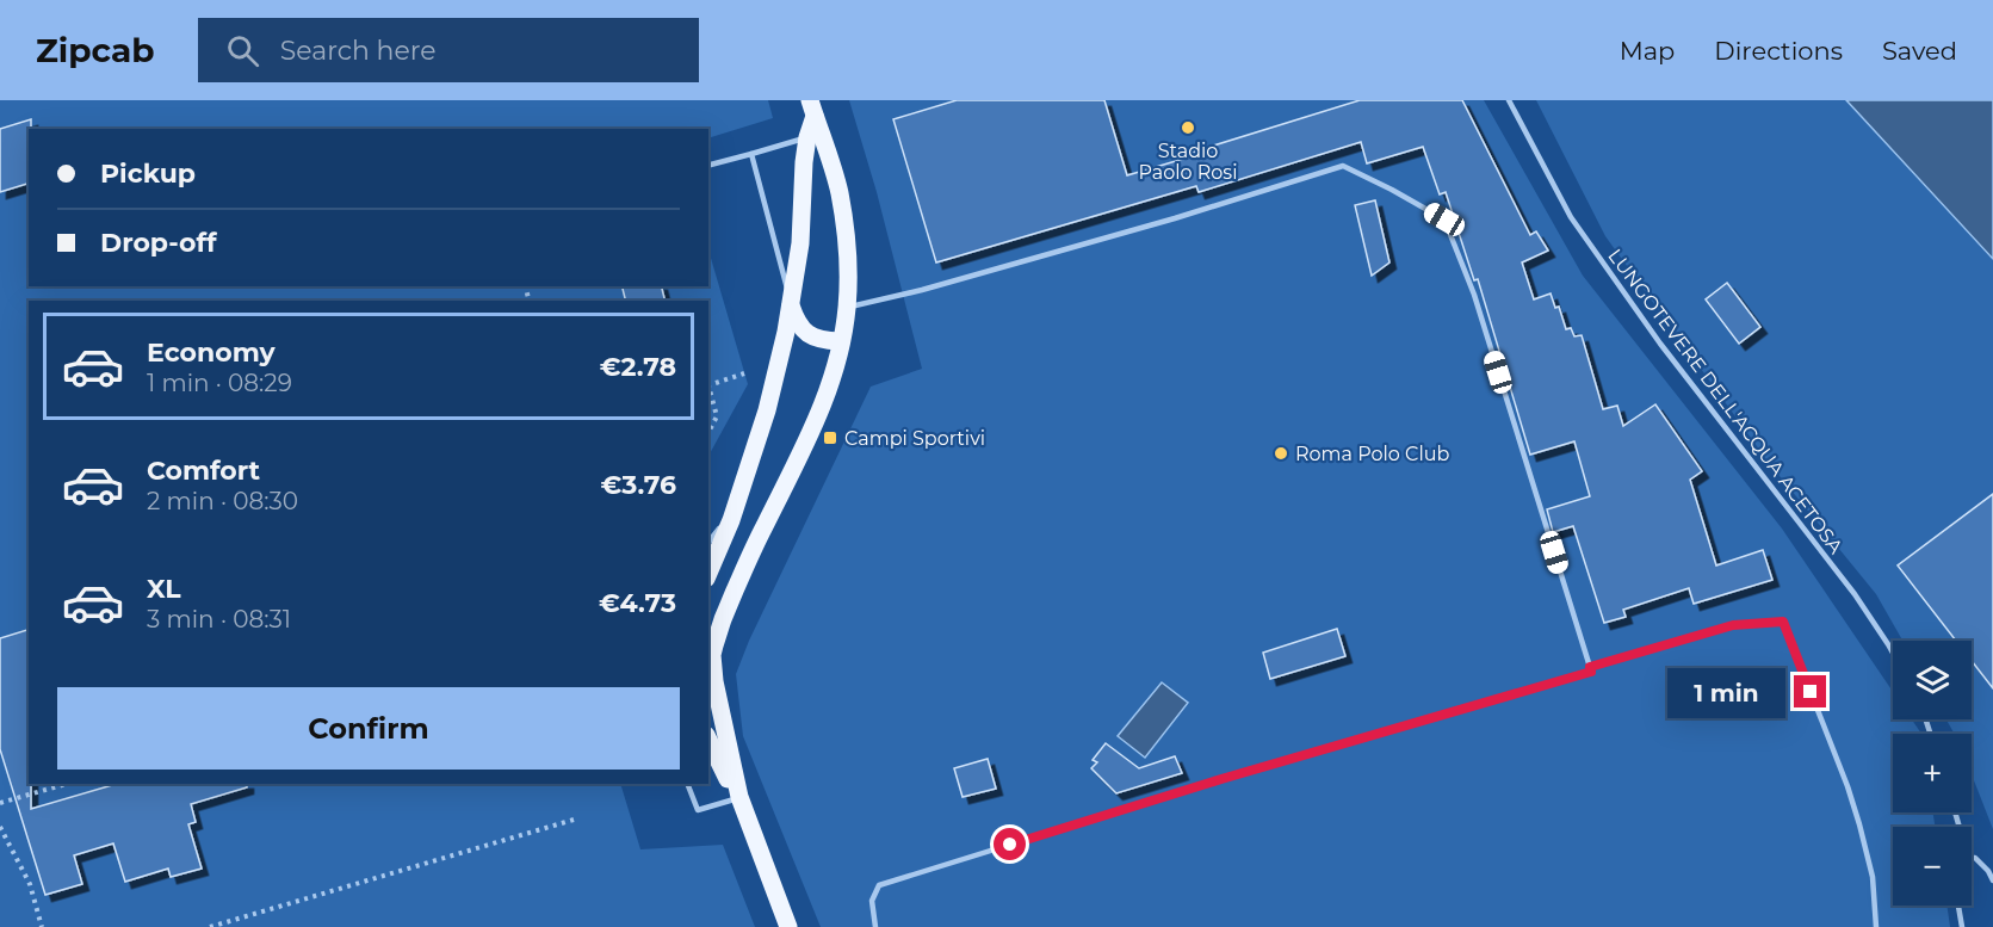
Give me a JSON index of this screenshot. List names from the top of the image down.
{
  "streets": {
    "lane": ["LUNGOTEVERE DELL'ACQUA ACETOSA"]
  },
  "places": {
    "other": ["Stadio Paolo Rosi", "Roma Polo Club"],
    "transit": ["Campi Sportivi"]
  },
  "page": {
    "header": "Zipcab",
    "search": "Search here",
    "nav": ["Map", "Directions", "Saved"],
    "banner": ["Pickup", "Drop-off"],
    "list": [
      {
        "name": "Economy",
        "note": "1 min · 08:29",
        "value": "€2.78"
      },
      {
        "name": "Comfort",
        "note": "2 min · 08:30",
        "value": "€3.76"
      },
      {
        "name": "XL",
        "note": "3 min · 08:31",
        "value": "€4.73"
      }
    ],
    "map_buttons": ["+", "−"],
    "bubble": "1 min",
    "buttons": "Confirm"
  }
}
